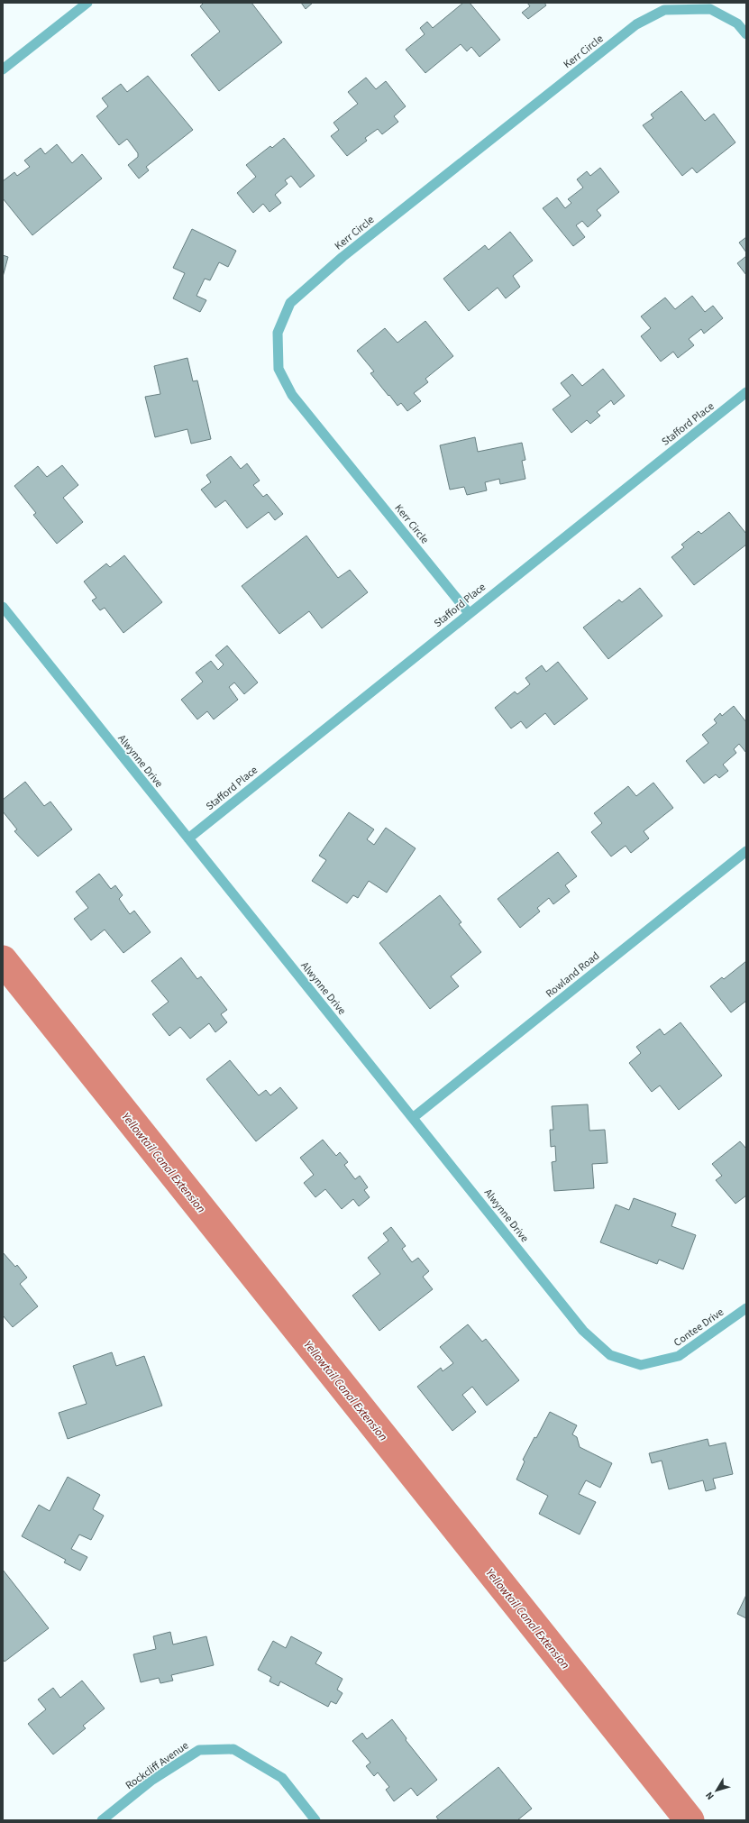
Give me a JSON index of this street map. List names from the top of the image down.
{
  "streets": {
    "street": [
      "Kerr Circle",
      "Stafford Place",
      "Alwynne Drive",
      "Rowland Road",
      "Contee Drive",
      "Rockcliff Avenue"
    ]
  },
  "crossings": [
    ["Kerr Circle", "Stafford Place"],
    ["Stafford Place", "Alwynne Drive"],
    ["Alwynne Drive", "Rowland Road"],
    ["Alwynne Drive", "Contee Drive"]
  ],
  "water": ["Yellowtail Canal Extension"],
  "north": "bottom left"
}
